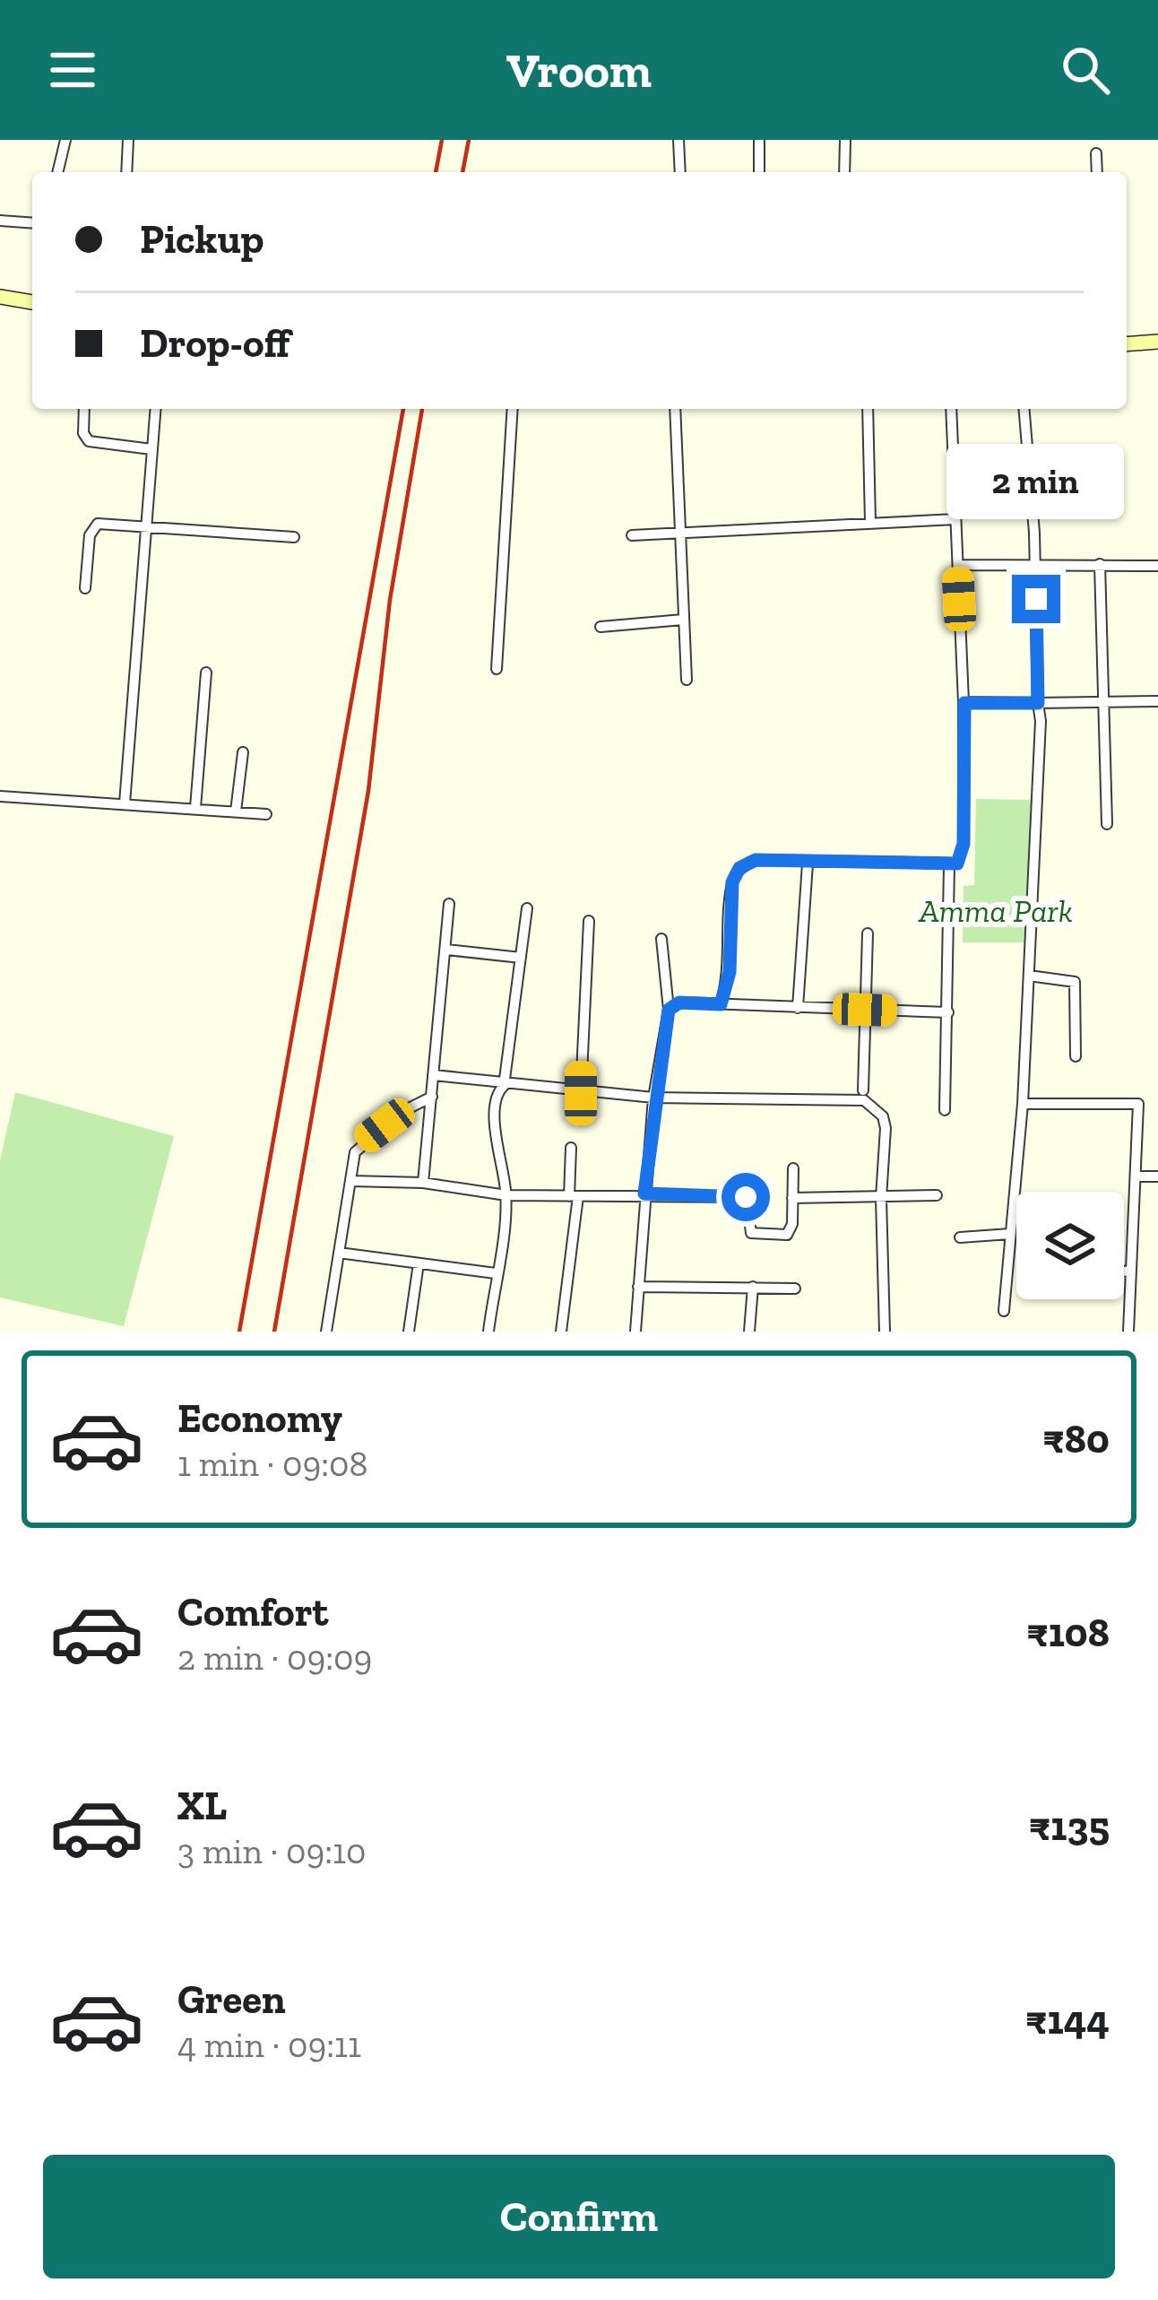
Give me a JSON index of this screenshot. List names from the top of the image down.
{
  "parks": ["Amma Park"],
  "page": {
    "header": "Vroom",
    "banner": ["Pickup", "Drop-off"],
    "bubble": "2 min",
    "list": [
      {
        "name": "Economy",
        "note": "1 min · 09:08",
        "value": "₹80"
      },
      {
        "name": "Comfort",
        "note": "2 min · 09:09",
        "value": "₹108"
      },
      {
        "name": "XL",
        "note": "3 min · 09:10",
        "value": "₹135"
      },
      {
        "name": "Green",
        "note": "4 min · 09:11",
        "value": "₹144"
      }
    ],
    "buttons": "Confirm"
  }
}
